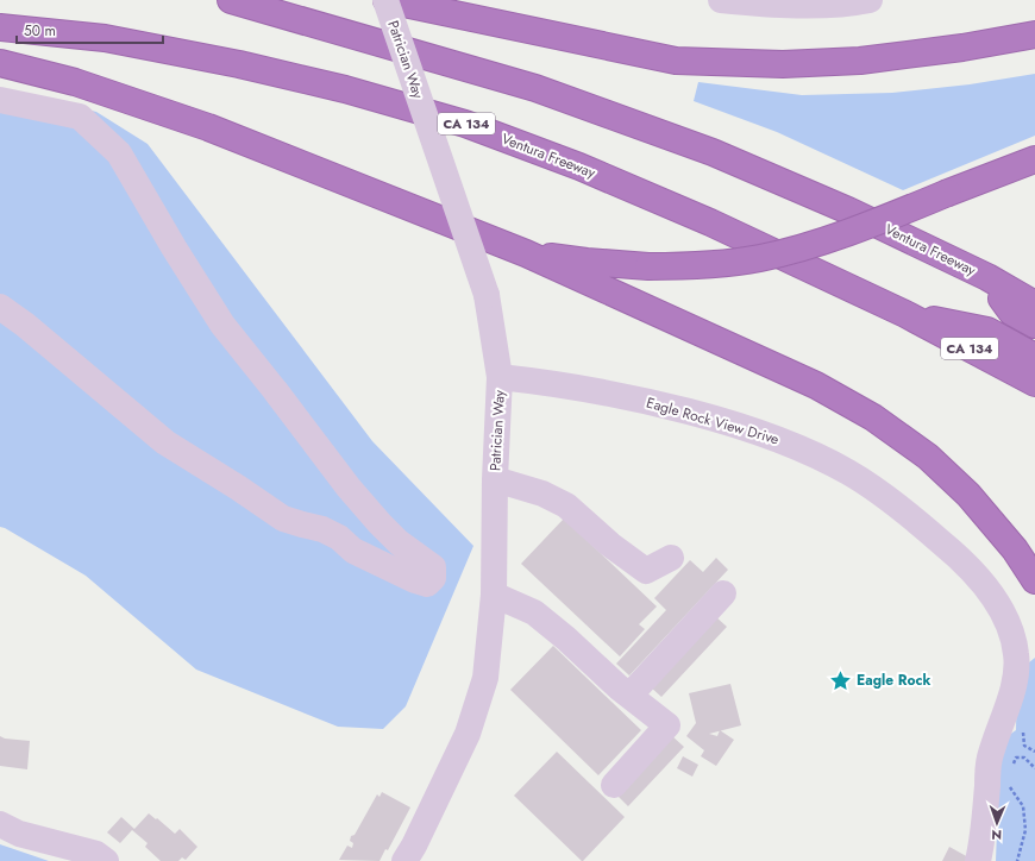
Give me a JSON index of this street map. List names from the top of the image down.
{
  "streets": {
    "highway": ["CA 134", "Ventura Freeway"],
    "street": ["Patrician Way", "Eagle Rock View Drive"]
  },
  "crossings": [
    ["Patrician Way", "Eagle Rock View Drive"]
  ],
  "places": {
    "place": ["Eagle Rock"]
  },
  "scale_bar": "50 m",
  "north": "bottom"
}
